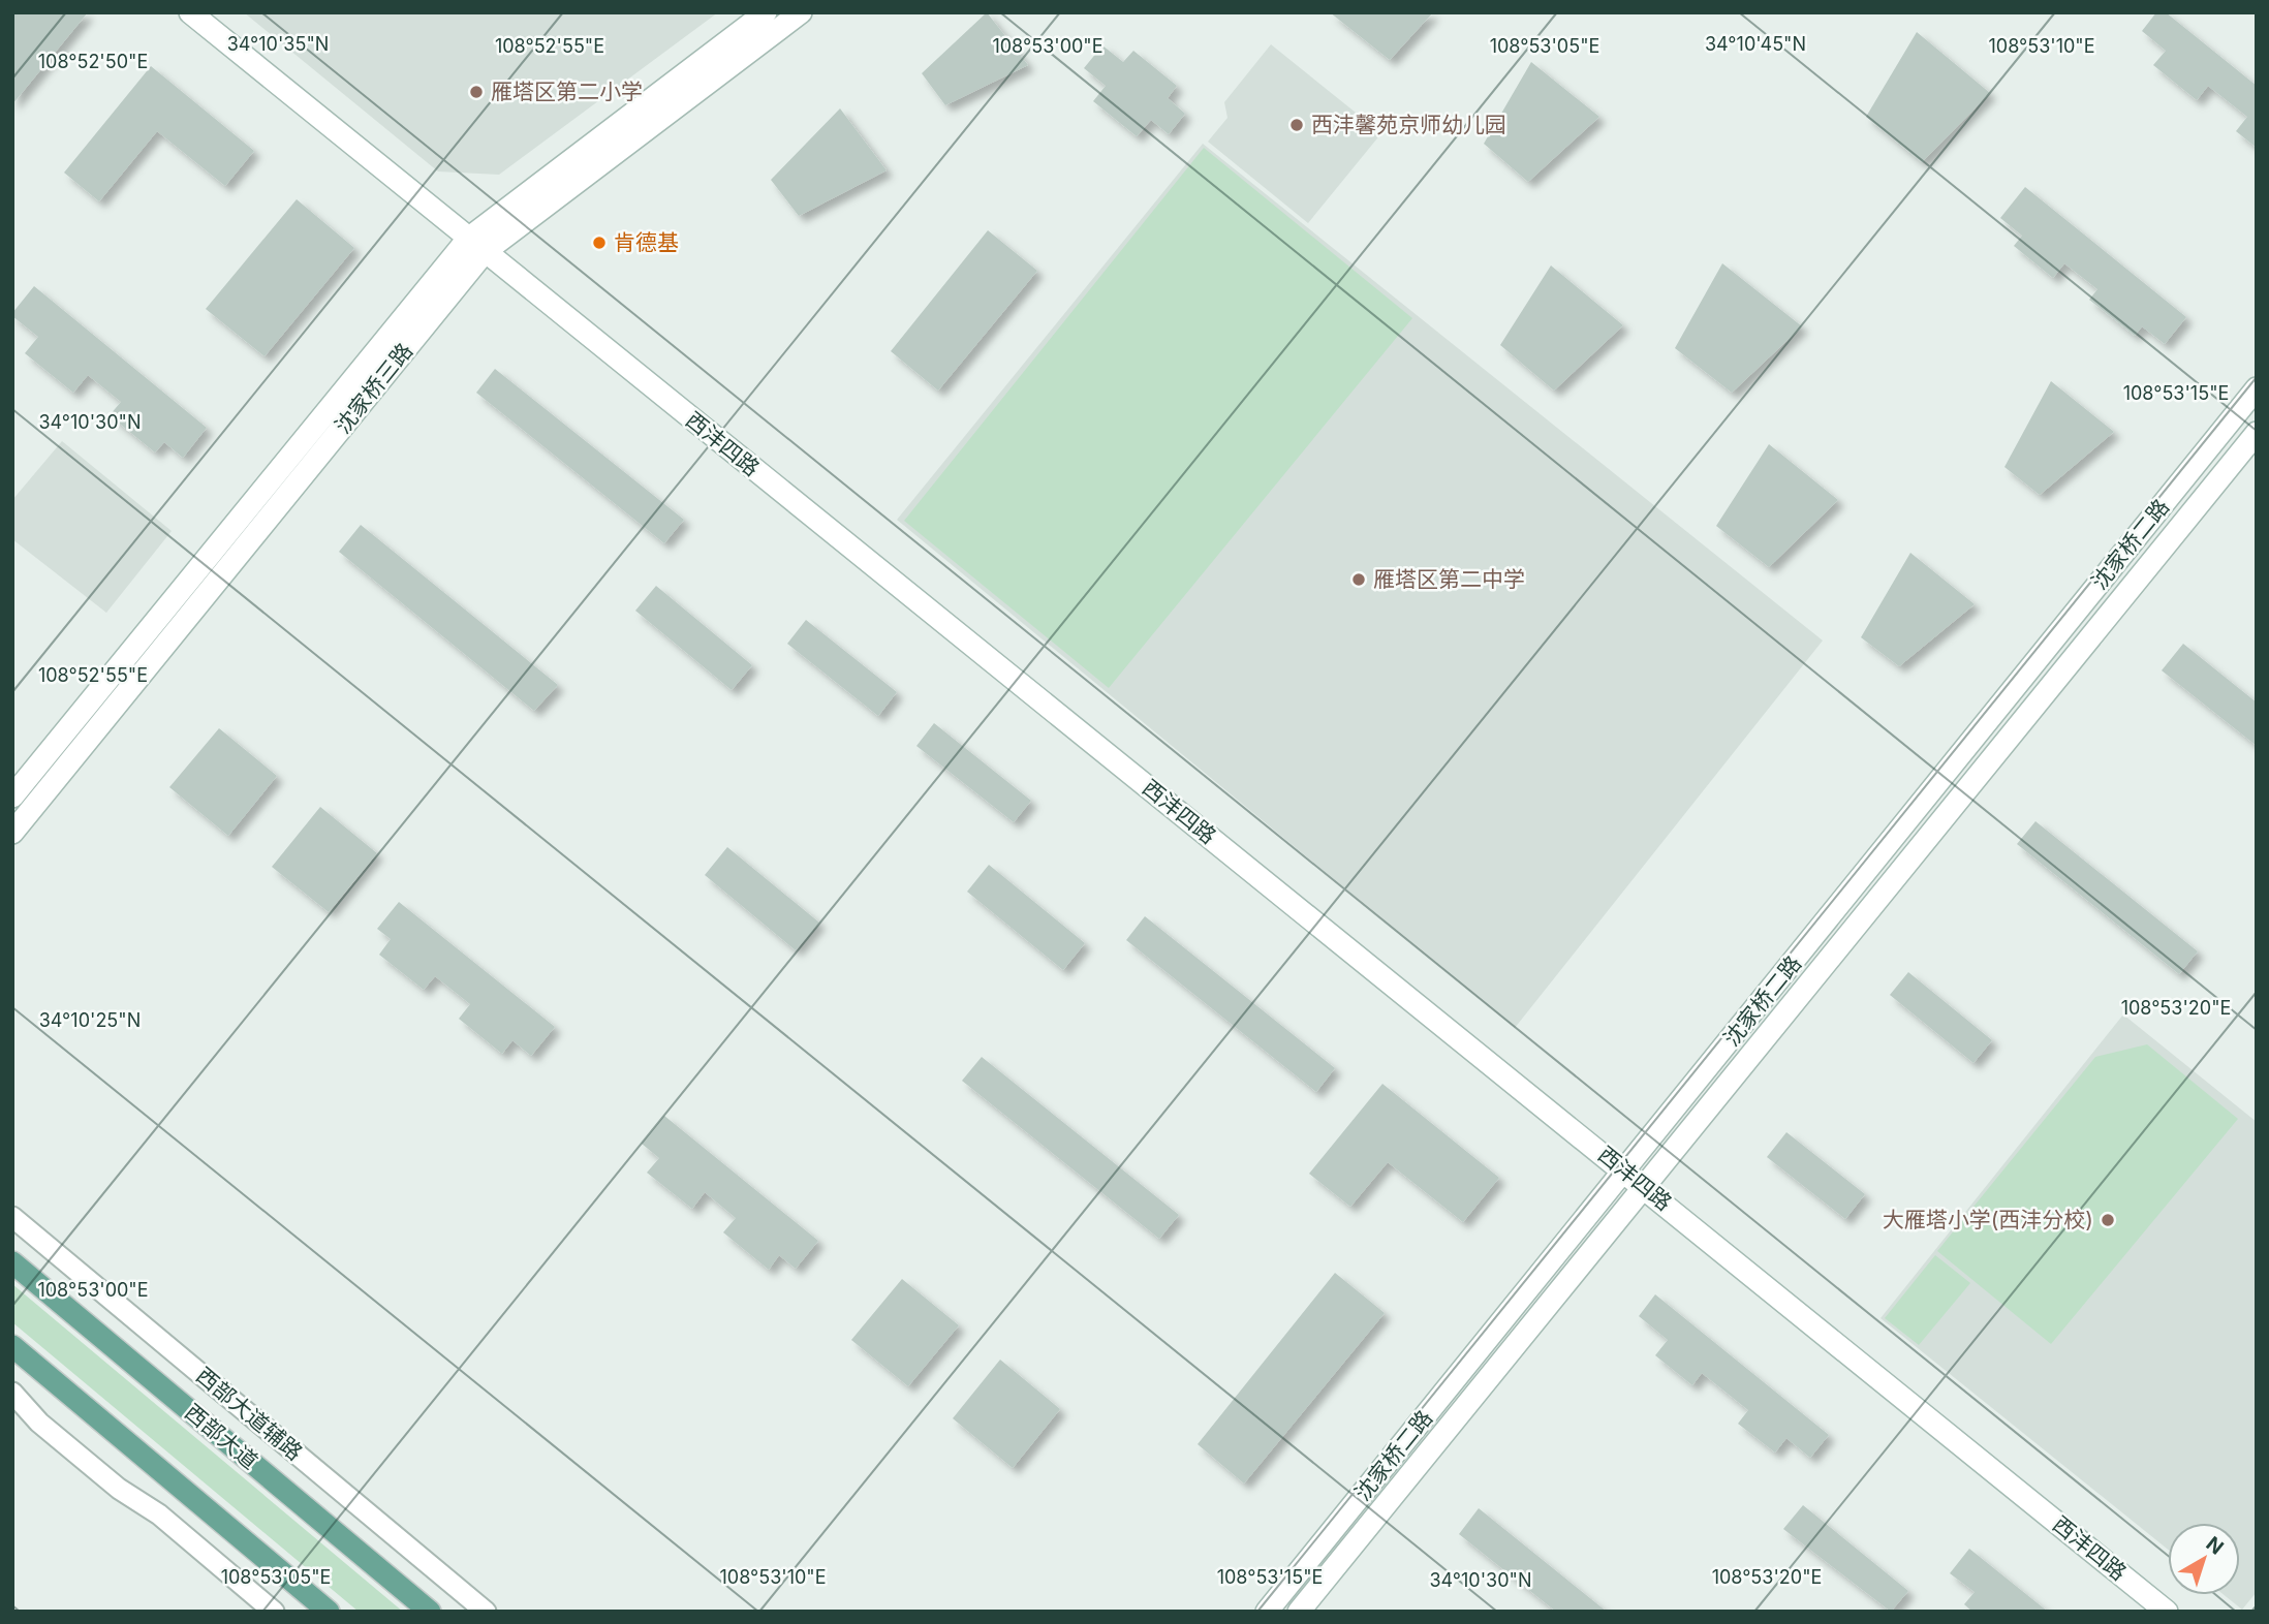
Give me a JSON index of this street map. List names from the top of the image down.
{
  "streets": {
    "main road": ["西部大道"],
    "street": [
      "沈家桥三路",
      "西沣四路",
      "沈家桥二路",
      "西部大道辅路"
    ]
  },
  "crossings": [
    ["沈家桥三路", "西沣四路"],
    ["西沣四路", "沈家桥二路"]
  ],
  "places": [
    "雁塔区第二小学",
    "西沣馨苑京师幼儿园",
    "肯德基",
    "雁塔区第二中学",
    "大雁塔小学(西沣分校)"
  ],
  "north": "top right",
  "coordinates": [
    "34°10'35\"N",
    "34°10'45\"N",
    "108°53'00\"E",
    "108°53'05\"E",
    "108°53'10\"E",
    "108°52'55\"E",
    "108°52'50\"E",
    "108°53'15\"E",
    "34°10'30\"N",
    "108°53'20\"E",
    "34°10'25\"N"
  ]
}
